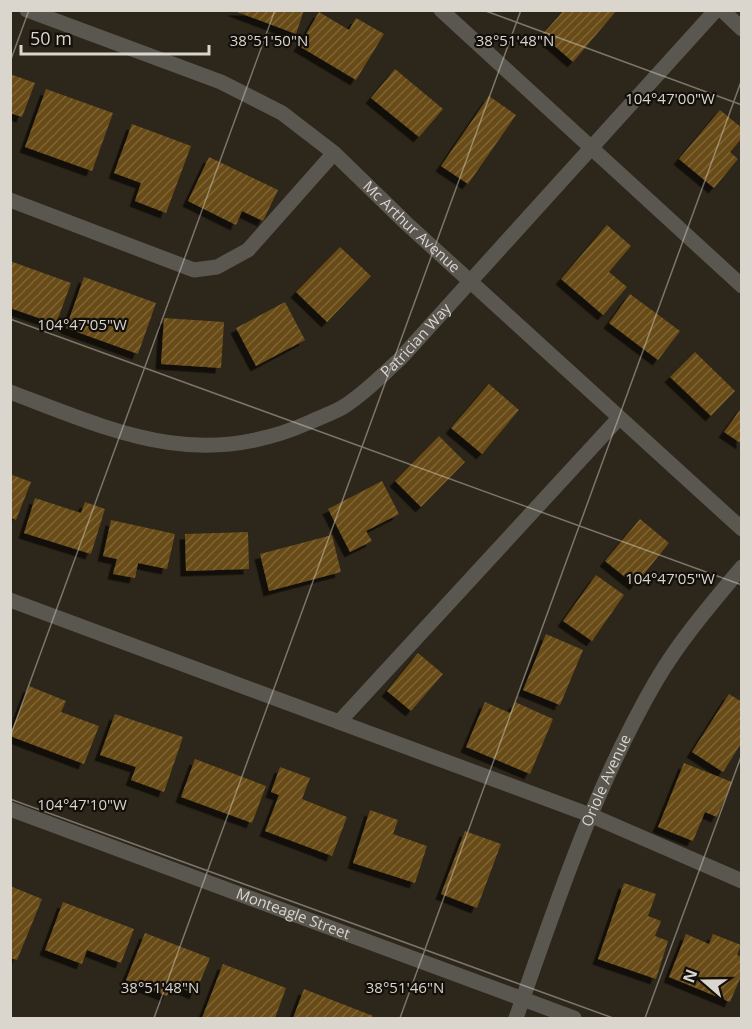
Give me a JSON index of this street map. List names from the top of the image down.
{
  "streets": {
    "street": [
      "Mc Arthur Avenue",
      "Patrician Way",
      "Oriole Avenue",
      "Monteagle Street"
    ]
  },
  "crossings": [
    ["Mc Arthur Avenue", "Patrician Way"],
    ["Oriole Avenue", "Monteagle Street"]
  ],
  "scale_bar": "50 m",
  "north": "left",
  "coordinates": [
    "38°51'50\"N",
    "38°51'48\"N",
    "104°47'00\"W",
    "104°47'05\"W",
    "104°47'10\"W",
    "38°51'46\"N"
  ]
}
